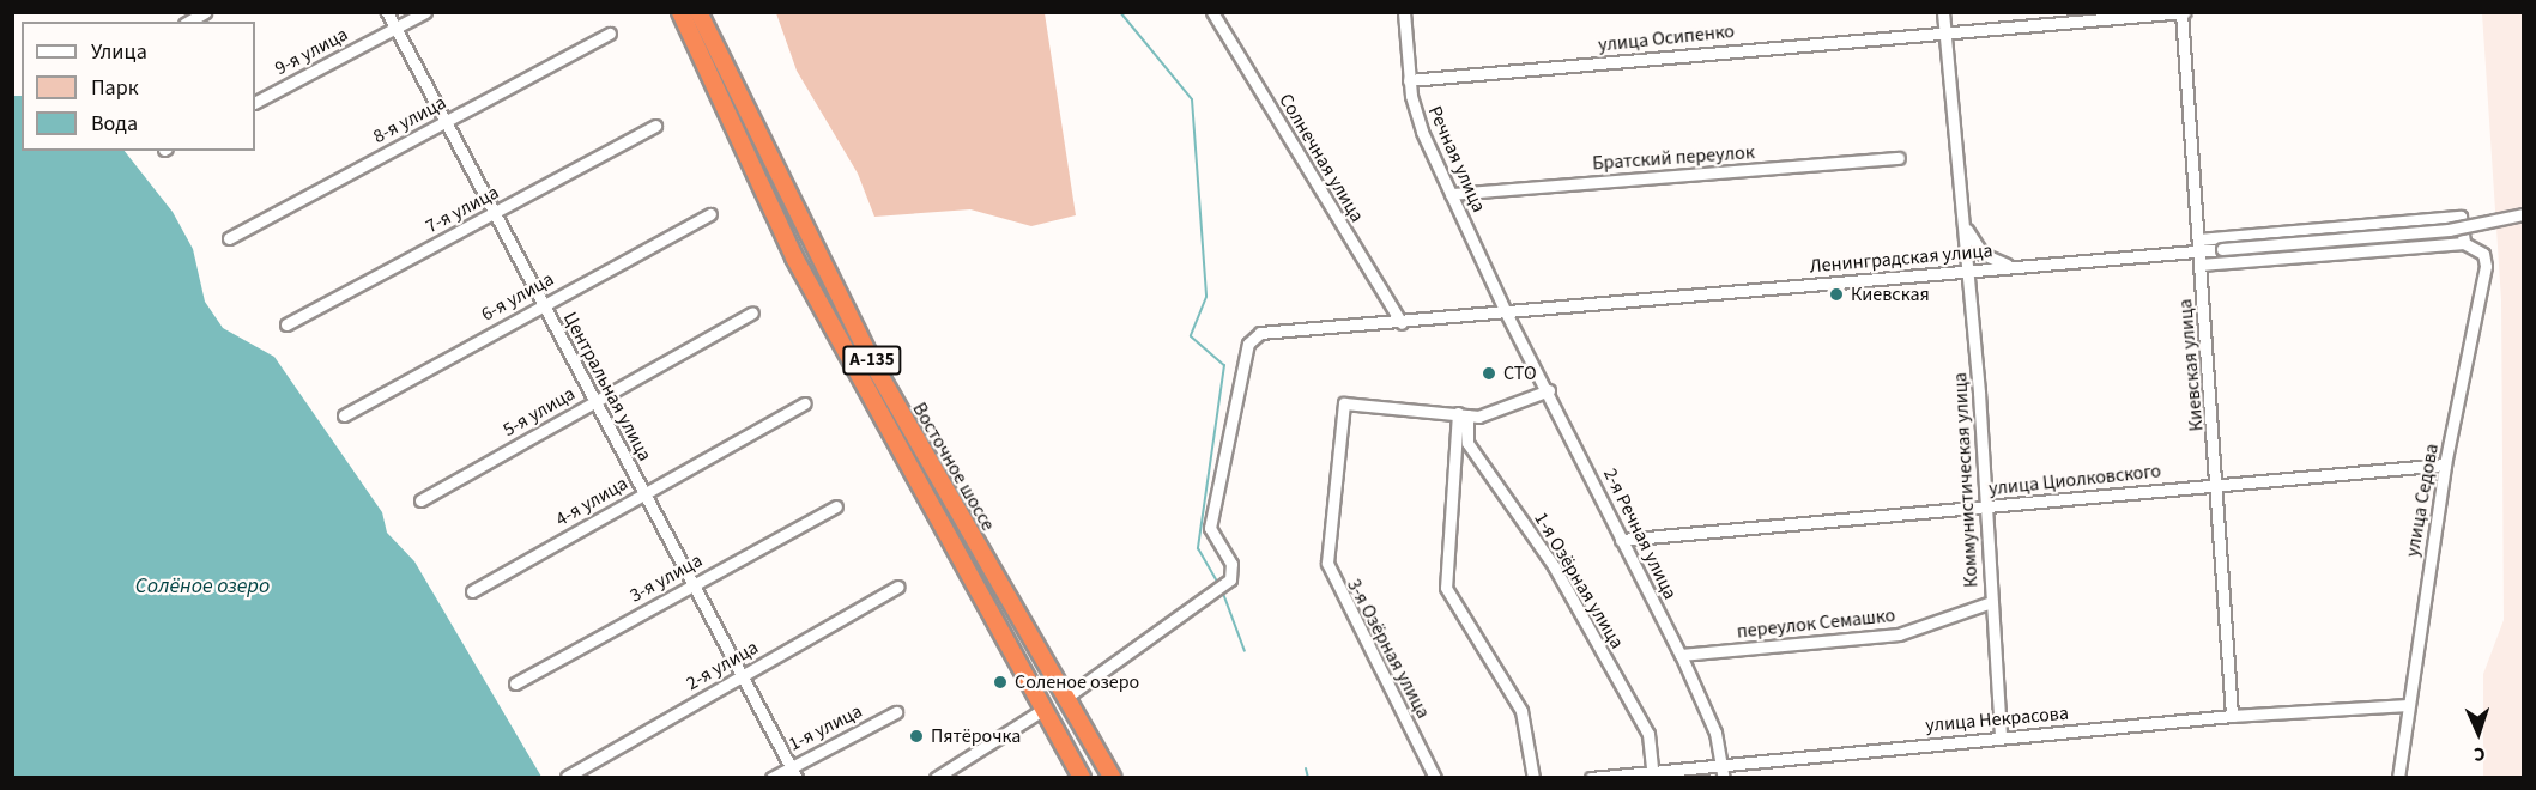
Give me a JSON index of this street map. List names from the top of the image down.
{
  "streets": {
    "highway": ["А-135", "Восточное шоссе"],
    "street": [
      "улица Осипенко",
      "9-я улица",
      "8-я улица",
      "Солнечная улица",
      "Братский переулок",
      "Речная улица",
      "7-я улица",
      "Ленинградская улица",
      "6-я улица",
      "Киевская улица",
      "Центральная улица",
      "5-я улица",
      "Коммунистическая улица",
      "улица Циолковского",
      "улица Седова",
      "4-я улица",
      "2-я Речная улица",
      "3-я улица",
      "1-я Озёрная улица",
      "переулок Семашко",
      "3-я Озёрная улица",
      "2-я улица",
      "улица Некрасова",
      "1-я улица"
    ]
  },
  "crossings": [
    ["улица Осипенко", "Речная улица"],
    ["улица Осипенко", "Киевская улица"],
    ["улица Осипенко", "Коммунистическая улица"],
    ["9-я улица", "Центральная улица"],
    ["8-я улица", "Центральная улица"],
    ["Солнечная улица", "Ленинградская улица"],
    ["Братский переулок", "Речная улица"],
    ["Речная улица", "Ленинградская улица"],
    ["Речная улица", "2-я Речная улица"],
    ["7-я улица", "Центральная улица"],
    ["Ленинградская улица", "Киевская улица"],
    ["Ленинградская улица", "Восточное шоссе"],
    ["Ленинградская улица", "Коммунистическая улица"],
    ["Ленинградская улица", "2-я Речная улица"],
    ["6-я улица", "Центральная улица"],
    ["Киевская улица", "улица Циолковского"],
    ["Киевская улица", "улица Седова"],
    ["Киевская улица", "улица Некрасова"],
    ["Центральная улица", "5-я улица"],
    ["Центральная улица", "4-я улица"],
    ["Центральная улица", "3-я улица"],
    ["Центральная улица", "2-я улица"],
    ["Центральная улица", "1-я улица"],
    ["Коммунистическая улица", "улица Циолковского"],
    ["Коммунистическая улица", "переулок Семашко"],
    ["Коммунистическая улица", "улица Некрасова"],
    ["улица Циолковского", "улица Седова"],
    ["улица Циолковского", "2-я Речная улица"],
    ["улица Седова", "улица Некрасова"],
    ["2-я Речная улица", "переулок Семашко"],
    ["2-я Речная улица", "улица Некрасова"],
    ["1-я Озёрная улица", "3-я Озёрная улица"],
    ["1-я Озёрная улица", "улица Некрасова"]
  ],
  "water": ["Солёное озеро"],
  "places": [
    "Киевская",
    "СТО",
    "Соленое озеро",
    "Пятёрочка"
  ],
  "legend": ["Улица", "Парк", "Вода"],
  "north": "bottom"
}
